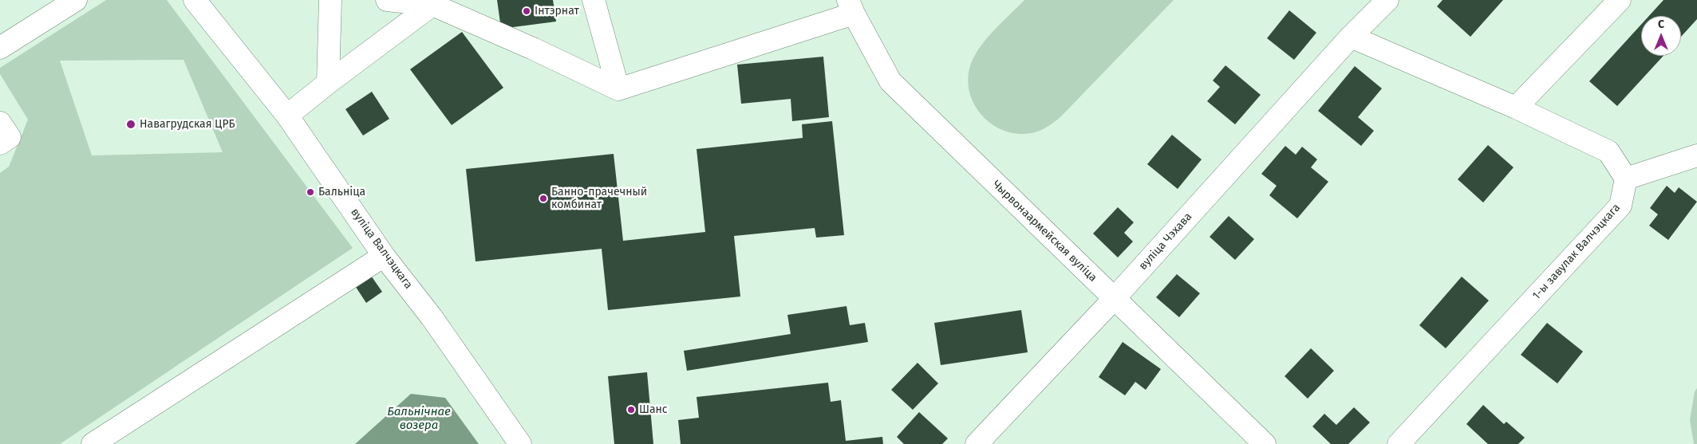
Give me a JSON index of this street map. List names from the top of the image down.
{
  "streets": {
    "street": [
      "Чырвонаармейская вуліца",
      "вуліца Чэхава",
      "вуліца Валчэцкага",
      "1-ы завулак Валчэцкага"
    ]
  },
  "crossings": [
    ["Чырвонаармейская вуліца", "вуліца Чэхава"]
  ],
  "water": ["Бальнічнае возера"],
  "places": [
    "Інтэрнат",
    "Навагрудская ЦРБ",
    "Бальніца",
    "Банно-прачечный комбинат",
    "Шанс"
  ],
  "north": "top"
}
